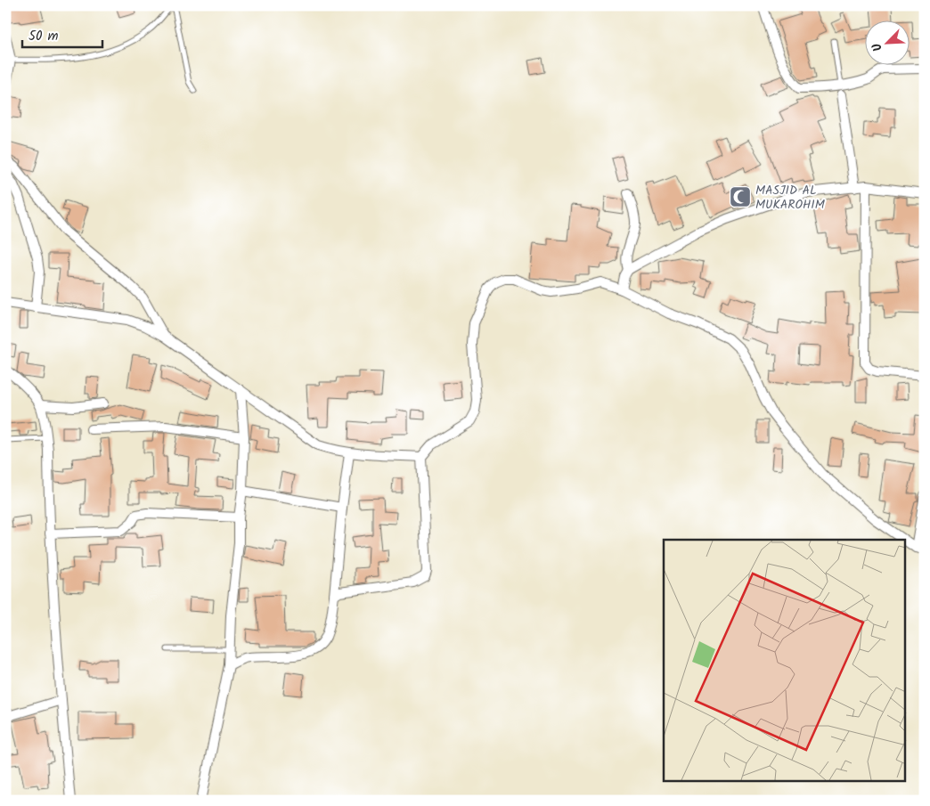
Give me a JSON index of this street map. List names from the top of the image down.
{
  "places": {
    "mosque": ["MASJID AL MUKAROHIM"]
  },
  "scale_bar": "50 m",
  "north": "bottom left"
}
